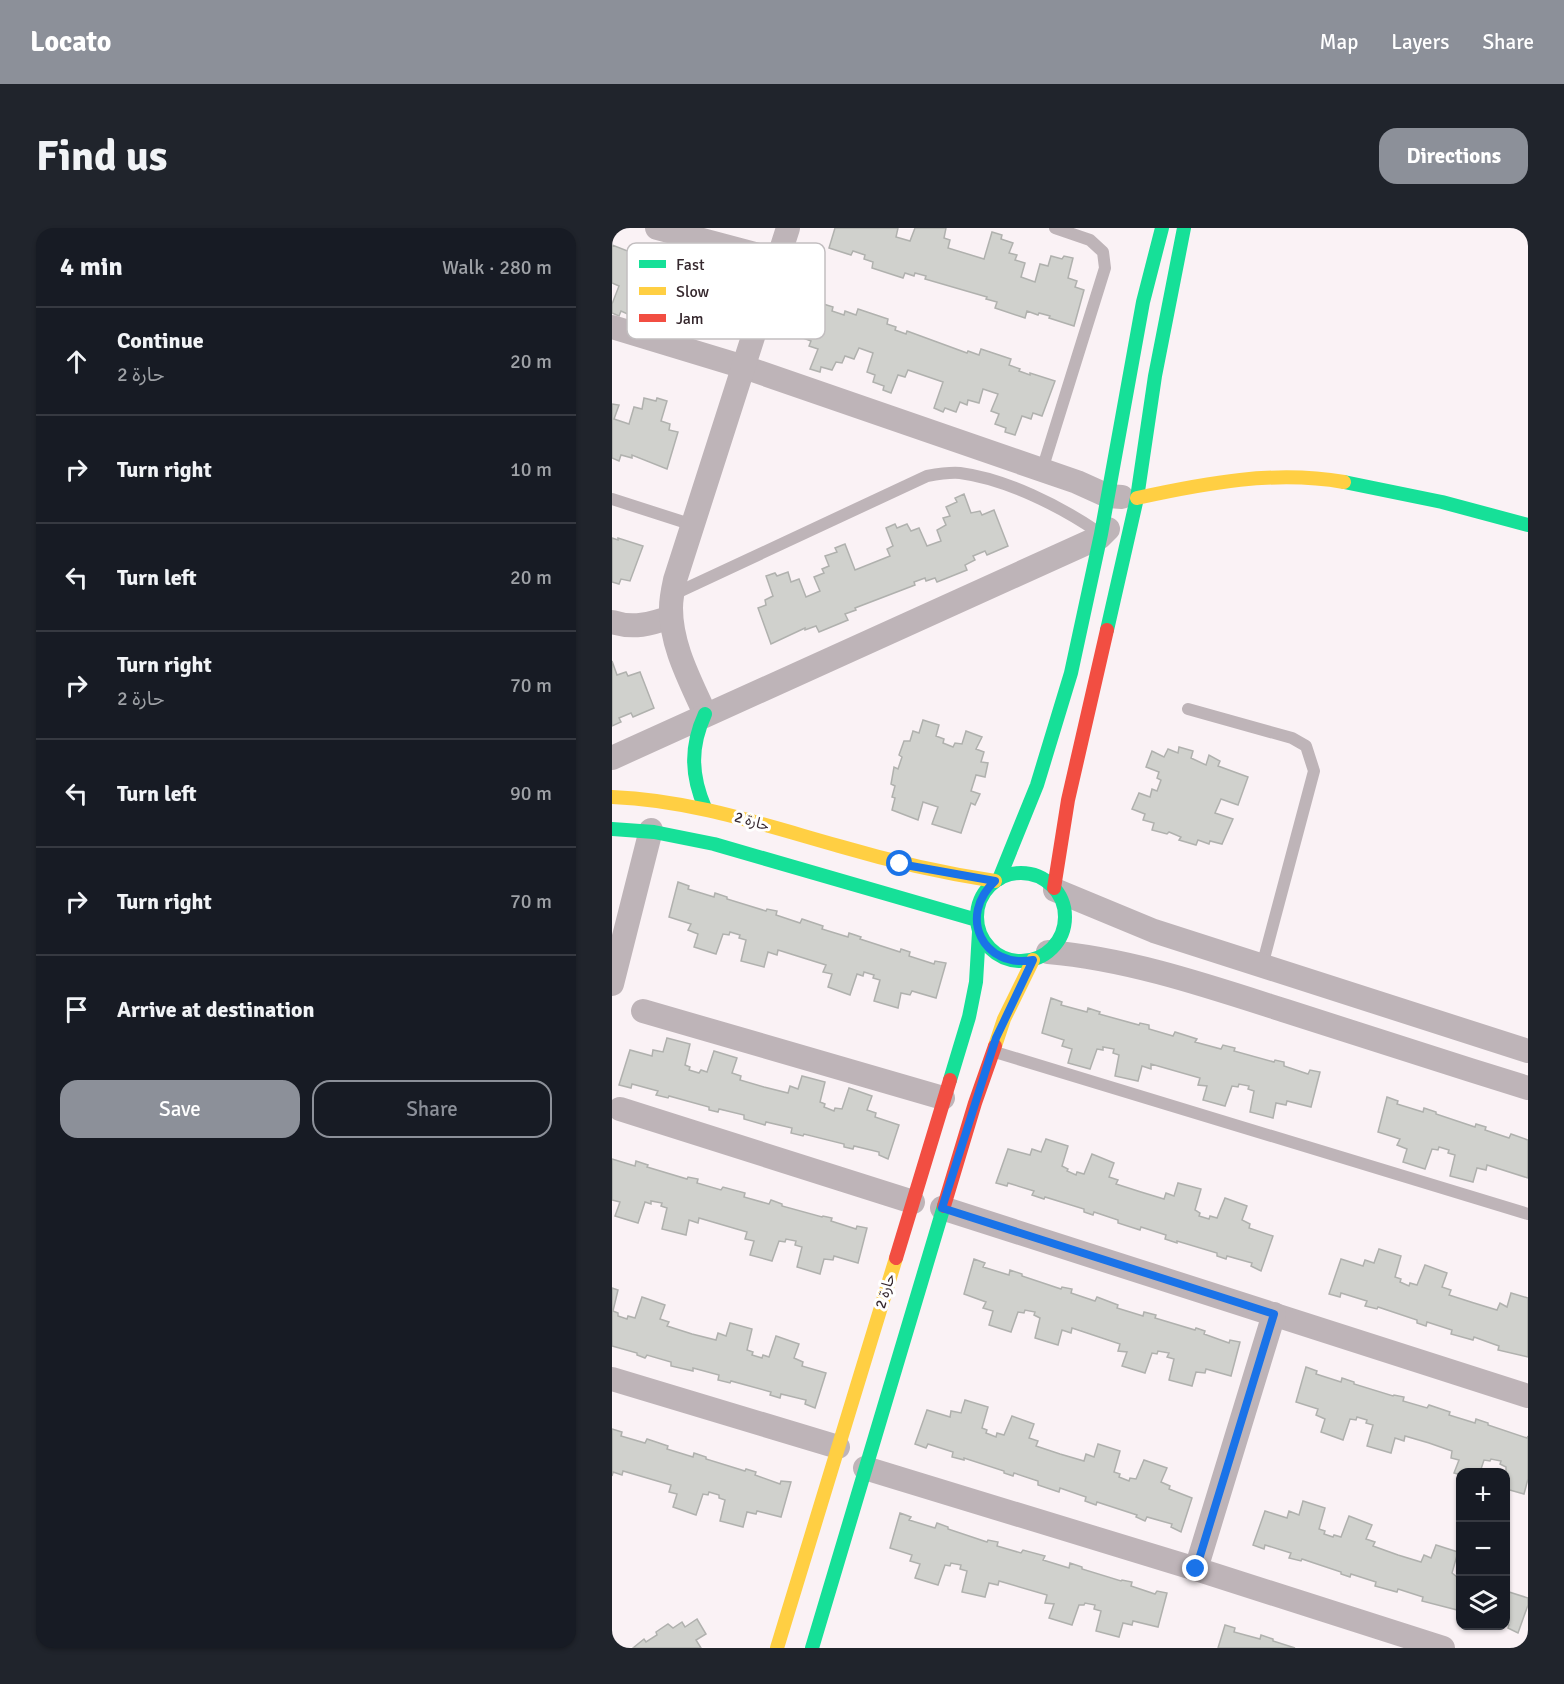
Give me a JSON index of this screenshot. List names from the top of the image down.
{
  "streets": {
    "street": ["حارة 2"]
  },
  "legend": ["Fast", "Slow", "Jam"],
  "page": {
    "header": "Locato",
    "nav": ["Map", "Layers", "Share"],
    "buttons": [
      "Directions",
      ["Save", "Share"]
    ],
    "title": "Find us",
    "heading": ["4 min", "Walk · 280 m"],
    "list": [
      ["Continue", "حارة 2", "20 m"],
      ["Turn right", "10 m"],
      ["Turn left", "20 m"],
      ["Turn right", "حارة 2", "70 m"],
      ["Turn left", "90 m"],
      ["Turn right", "70 m"],
      "Arrive at destination"
    ],
    "map_buttons": ["+", "−"]
  }
}
